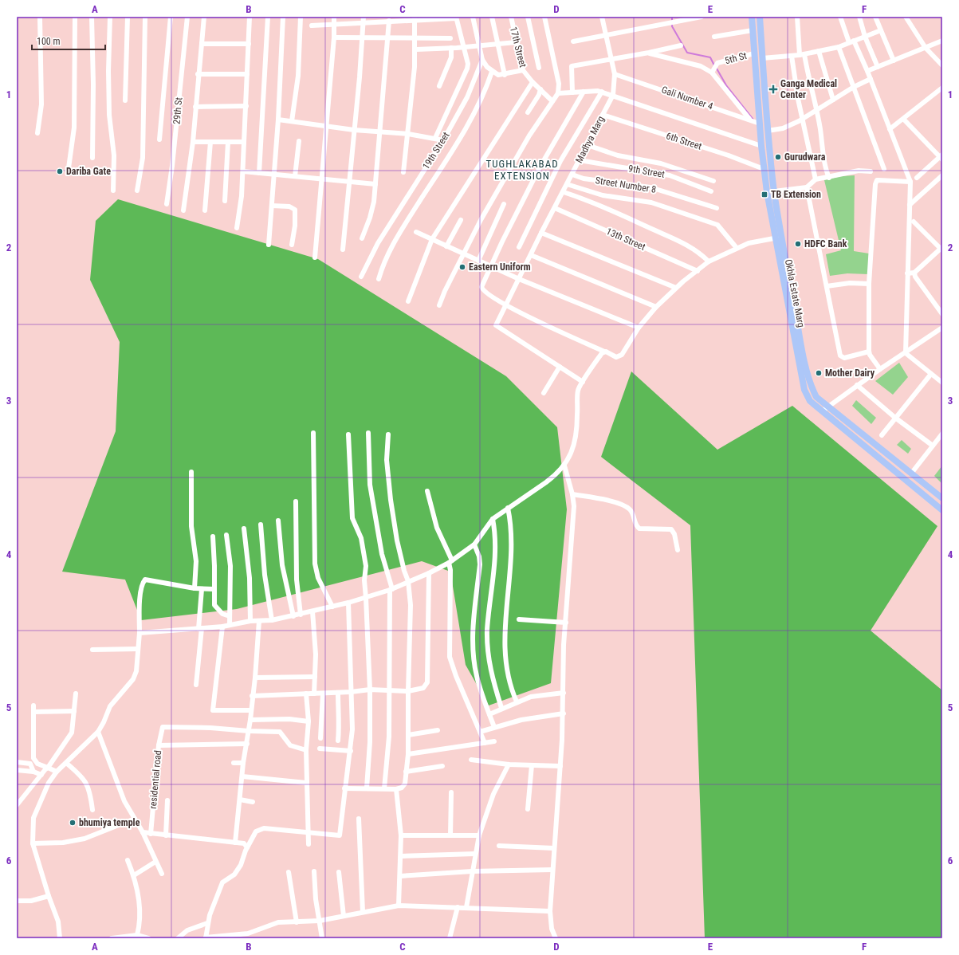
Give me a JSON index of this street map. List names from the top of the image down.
{
  "streets": {
    "main road": ["Okhla Estate Marg"],
    "street": [
      "17th Street",
      "5th St",
      "Gali Number 4",
      "29th St",
      "Madhya Marg",
      "6th Street",
      "19th Street",
      "9th Street",
      "Street Number 8",
      "13th Street",
      "residential road"
    ]
  },
  "crossings": [
    ["5th St", "Okhla Estate Marg"],
    ["Gali Number 4", "Madhya Marg"],
    ["Gali Number 4", "Okhla Estate Marg"],
    ["Madhya Marg", "6th Street"],
    ["Madhya Marg", "9th Street"],
    ["Madhya Marg", "Street Number 8"],
    ["Madhya Marg", "13th Street"],
    ["6th Street", "Okhla Estate Marg"]
  ],
  "districts": ["TUGHLAKABAD EXTENSION"],
  "places": {
    "health": ["Ganga Medical Center"],
    "other": [
      "Gurudwara",
      "Dariba Gate",
      "HDFC Bank",
      "Eastern Uniform",
      "Mother Dairy",
      "bhumiya temple"
    ],
    "transit": ["TB Extension"]
  },
  "scale_bar": "100 m",
  "grid": {
    "columns": [
      "A",
      "B",
      "C",
      "D",
      "E",
      "F"
    ],
    "rows": [
      "1",
      "2",
      "3",
      "4",
      "5",
      "6"
    ]
  }
}
